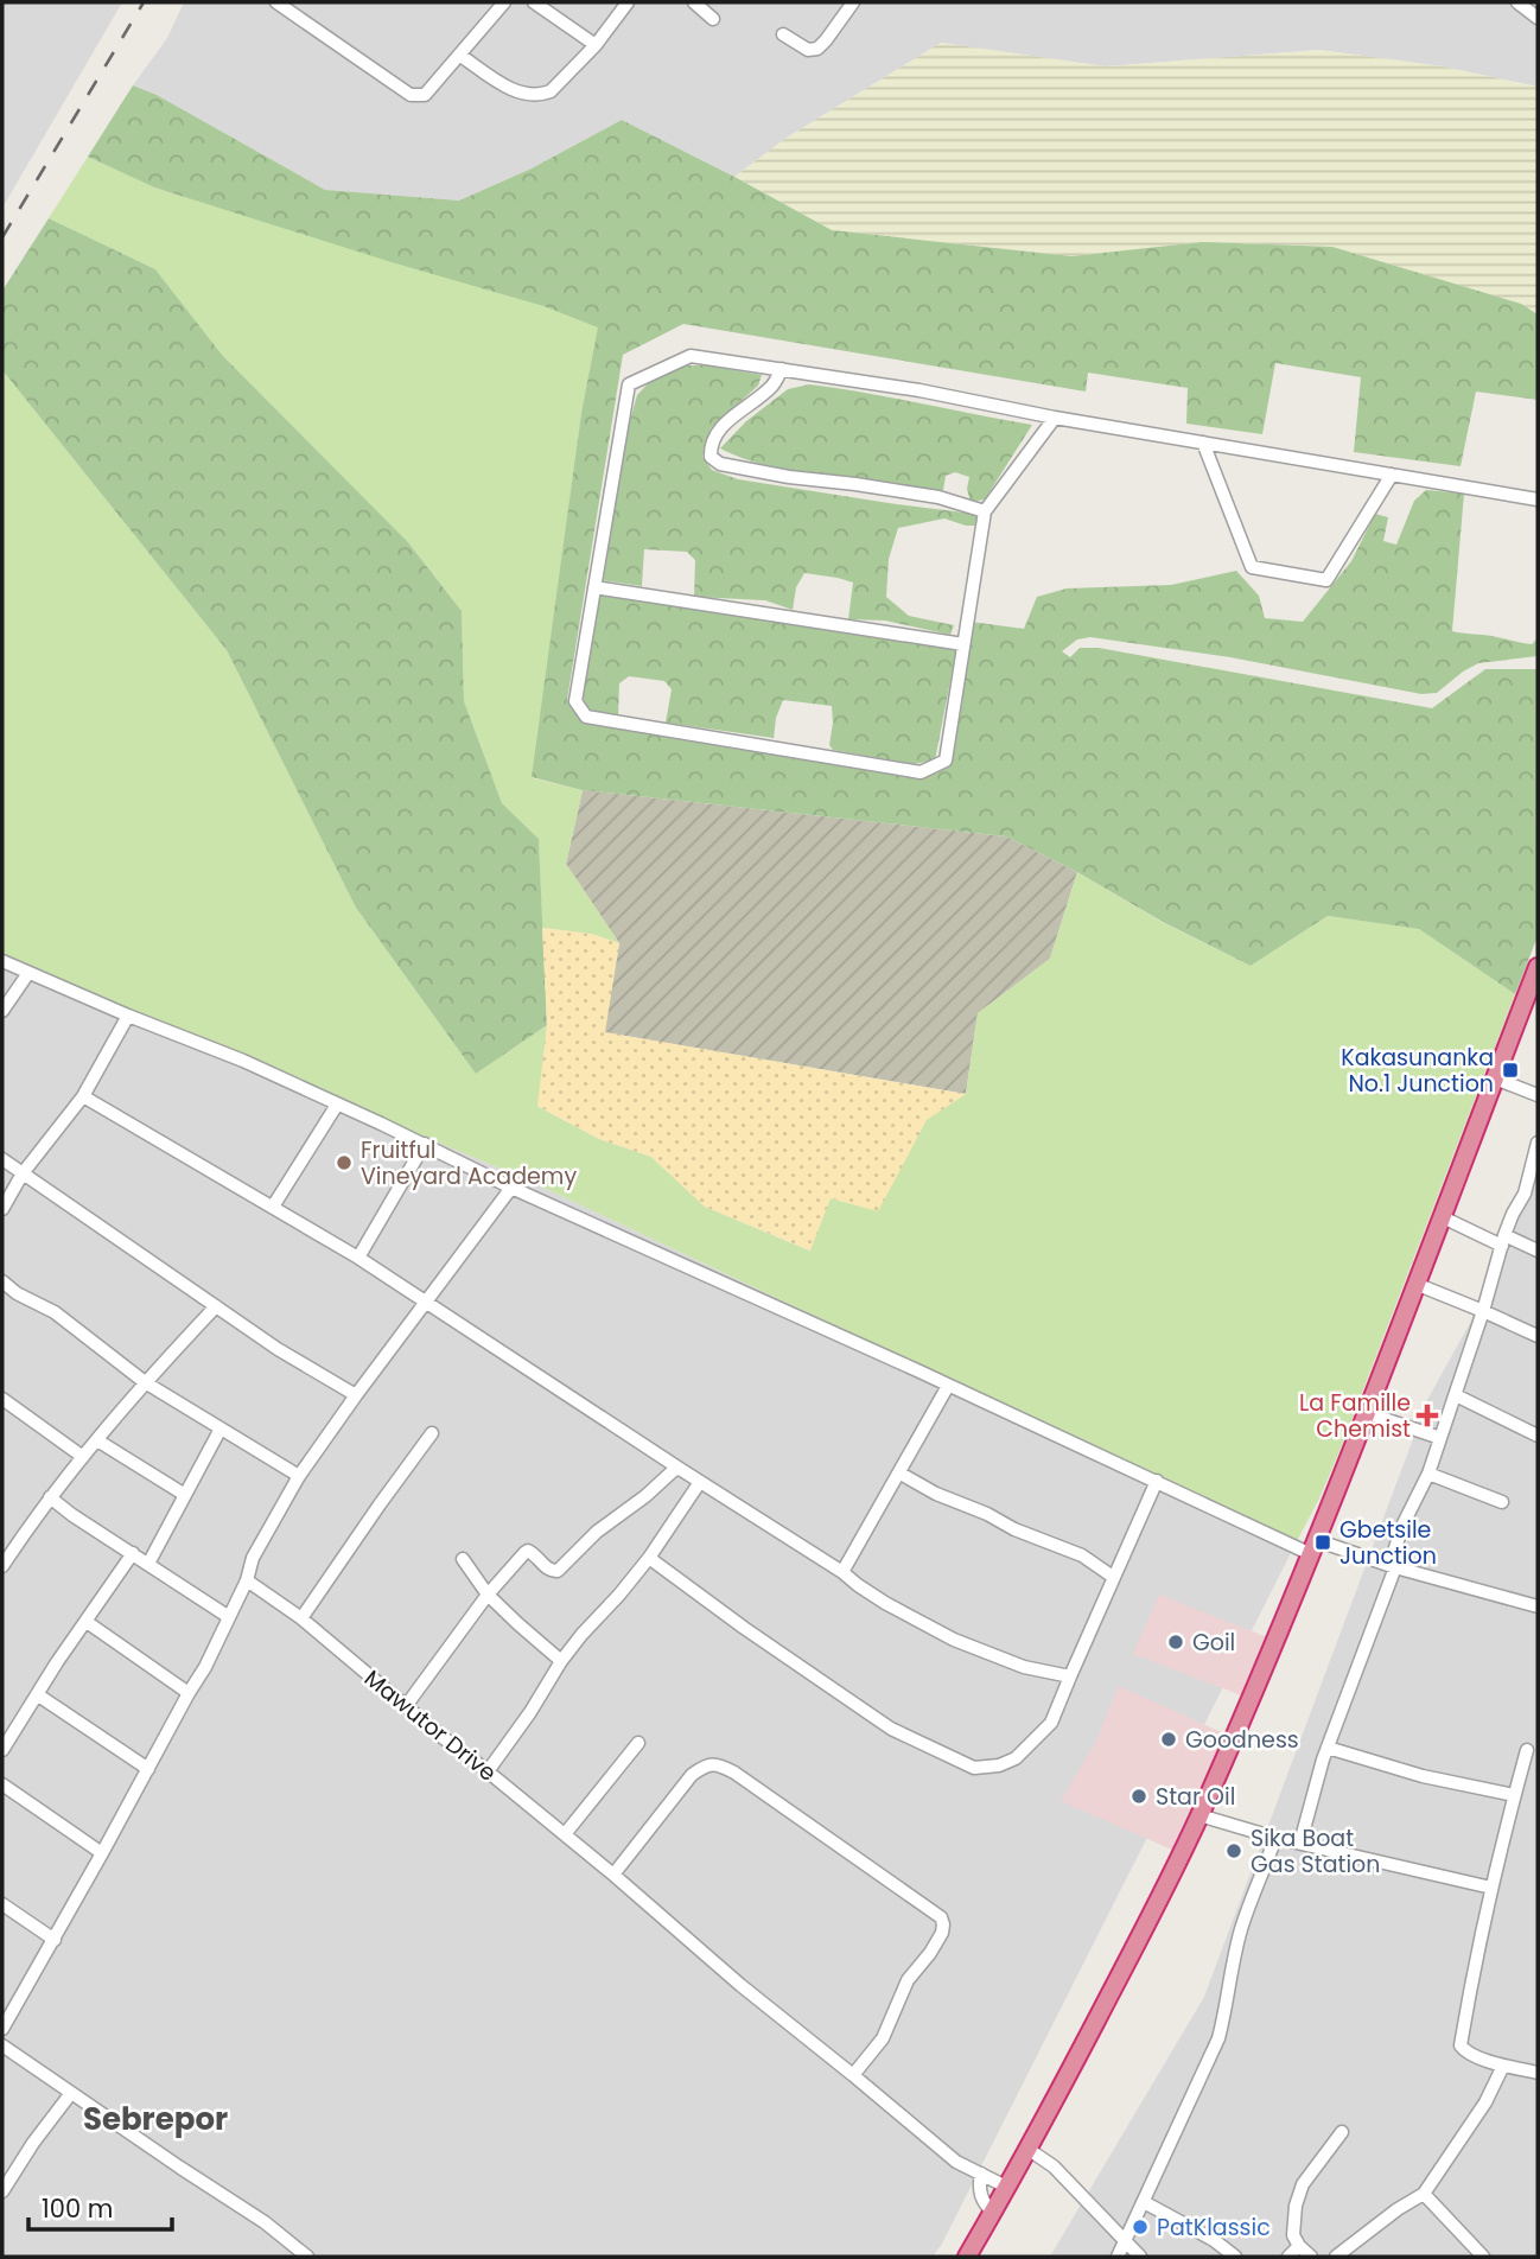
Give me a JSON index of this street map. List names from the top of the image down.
{
  "streets": {
    "street": ["Mawutor Drive"]
  },
  "districts": ["Sebrepor"],
  "places": {
    "transit": ["Kakasunanka No.1 Junction", "Gbetsile Junction"],
    "other": [
      "Fruitful Vineyard Academy",
      "Goil",
      "Goodness",
      "Star Oil",
      "Sika Boat Gas Station",
      "PatKlassic"
    ],
    "health": ["La Famille Chemist"]
  },
  "scale_bar": "100 m"
}
